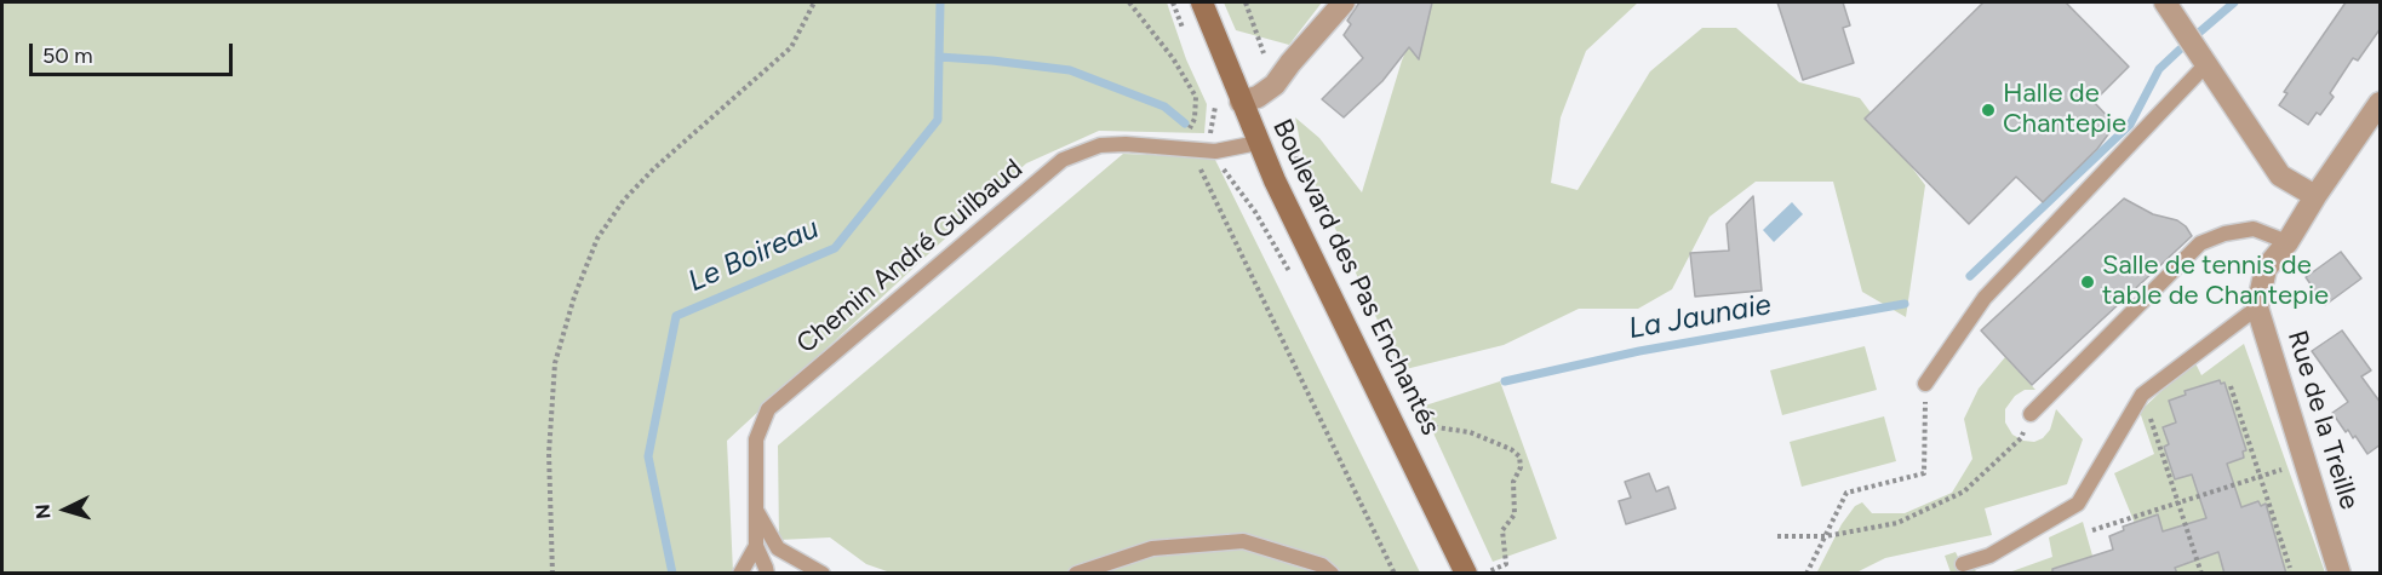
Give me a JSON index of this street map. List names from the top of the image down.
{
  "streets": {
    "main road": ["Boulevard des Pas Enchantés"],
    "street": ["Rue de la Treille"],
    "lane": ["Chemin André Guilbaud"]
  },
  "crossings": [
    ["Chemin André Guilbaud", "Boulevard des Pas Enchantés"]
  ],
  "water": ["Le Boireau", "La Jaunaie"],
  "places": ["Halle de Chantepie", "Salle de tennis de table de Chantepie"],
  "scale_bar": "50 m",
  "north": "left"
}
